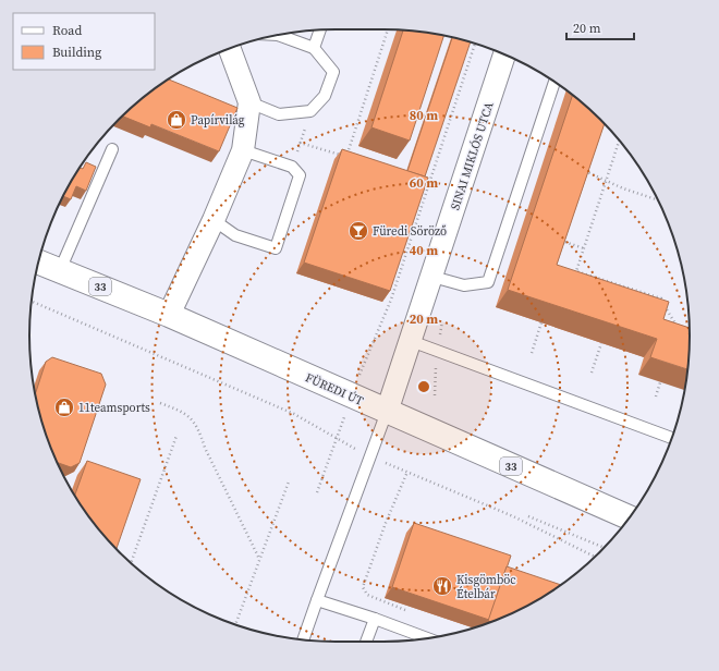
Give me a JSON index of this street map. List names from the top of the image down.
{
  "streets": {
    "main road": ["33", "FÜREDI ÚT"],
    "street": ["SINAI MIKLÓS UTCA"]
  },
  "crossings": [
    ["SINAI MIKLÓS UTCA", "FÜREDI ÚT"]
  ],
  "places": {
    "shop": ["Papírvilág", "11teamsports"],
    "bar": ["Füredi Söröző"],
    "restaurant": ["Kisgömböc Ételbár"]
  },
  "legend": ["Road", "Building"],
  "scale_bar": "20 m",
  "rings": [
    "80 m",
    "60 m",
    "40 m",
    "20 m"
  ]
}
